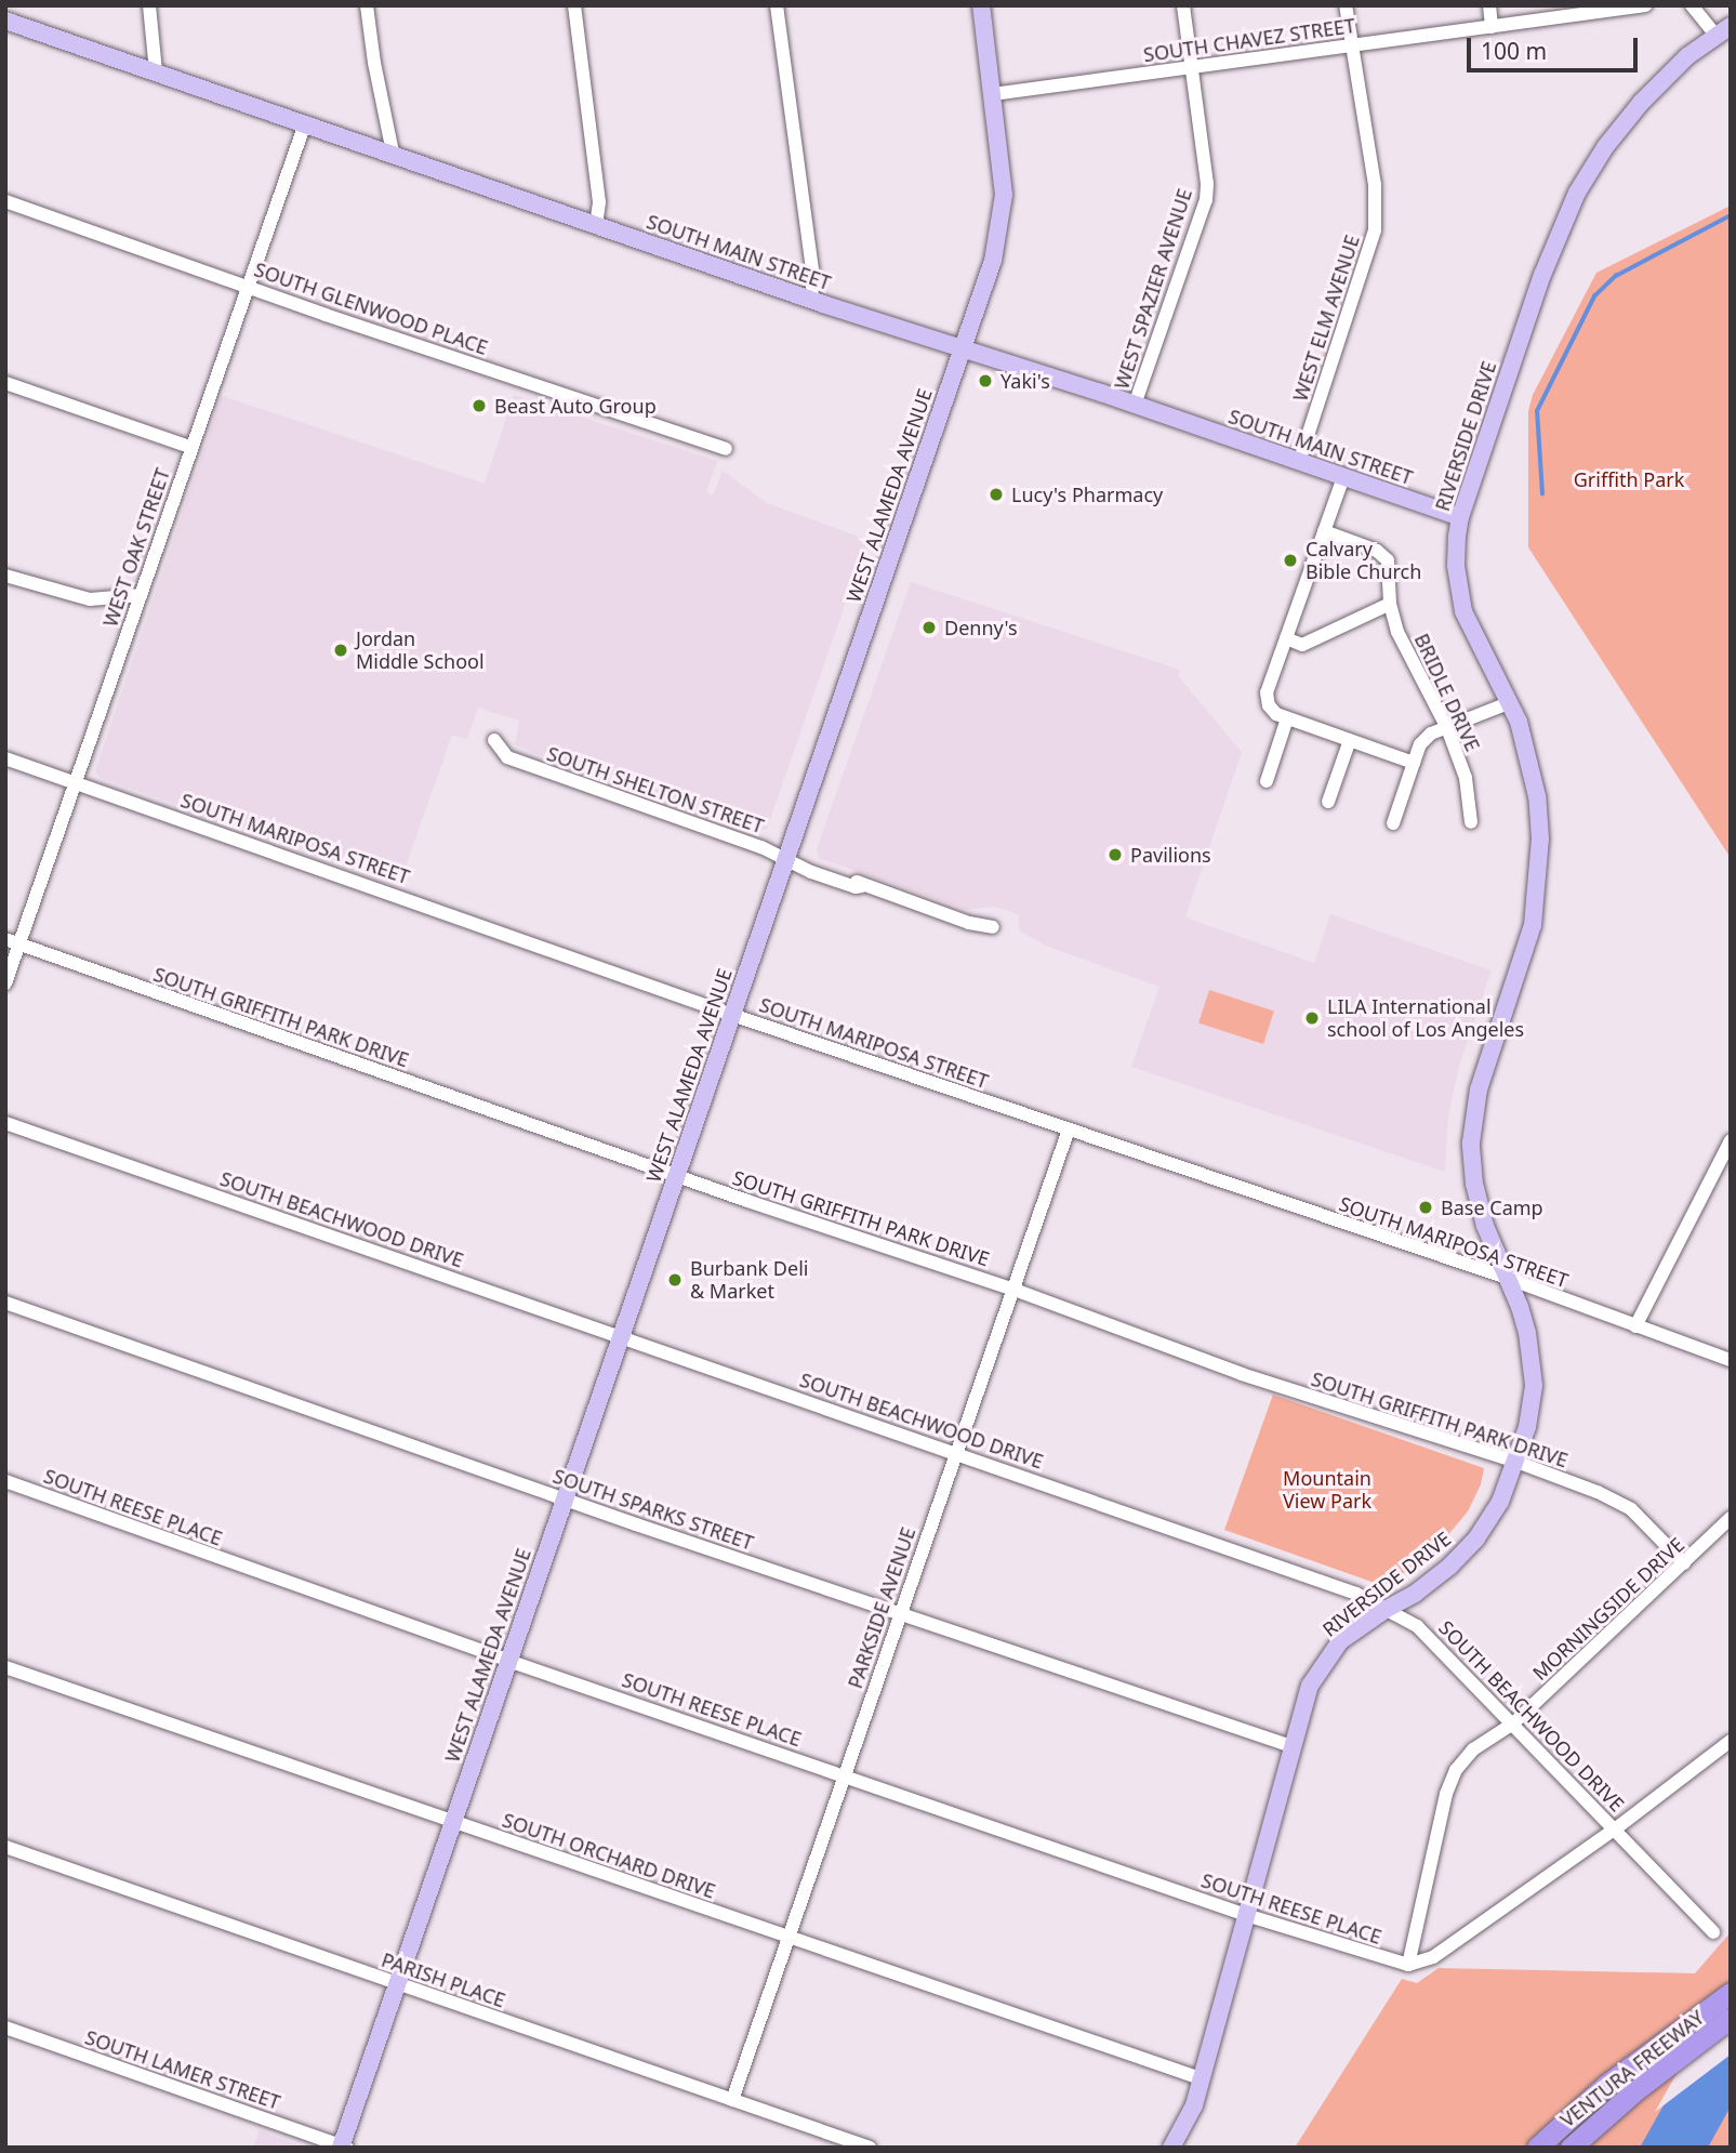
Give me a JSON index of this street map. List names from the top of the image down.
{
  "streets": {
    "highway": ["VENTURA FREEWAY"],
    "main road": ["SOUTH MAIN STREET", "RIVERSIDE DRIVE", "WEST ALAMEDA AVENUE"],
    "street": [
      "SOUTH CHAVEZ STREET",
      "WEST SPAZIER AVENUE",
      "SOUTH GLENWOOD PLACE",
      "WEST ELM AVENUE",
      "WEST OAK STREET",
      "BRIDLE DRIVE",
      "SOUTH SHELTON STREET",
      "SOUTH MARIPOSA STREET",
      "SOUTH GRIFFITH PARK DRIVE",
      "SOUTH BEACHWOOD DRIVE",
      "SOUTH REESE PLACE",
      "SOUTH SPARKS STREET",
      "PARKSIDE AVENUE",
      "MORNINGSIDE DRIVE",
      "SOUTH ORCHARD DRIVE",
      "PARISH PLACE",
      "SOUTH LAMER STREET"
    ]
  },
  "crossings": [
    ["SOUTH CHAVEZ STREET", "WEST SPAZIER AVENUE"],
    ["SOUTH CHAVEZ STREET", "WEST ELM AVENUE"],
    ["SOUTH CHAVEZ STREET", "WEST ALAMEDA AVENUE"],
    ["SOUTH MAIN STREET", "WEST SPAZIER AVENUE"],
    ["SOUTH MAIN STREET", "WEST ELM AVENUE"],
    ["SOUTH MAIN STREET", "RIVERSIDE DRIVE"],
    ["SOUTH MAIN STREET", "WEST ALAMEDA AVENUE"],
    ["SOUTH MAIN STREET", "WEST OAK STREET"],
    ["SOUTH GLENWOOD PLACE", "WEST OAK STREET"],
    ["RIVERSIDE DRIVE", "SOUTH MARIPOSA STREET"],
    ["RIVERSIDE DRIVE", "SOUTH GRIFFITH PARK DRIVE"],
    ["RIVERSIDE DRIVE", "SOUTH BEACHWOOD DRIVE"],
    ["RIVERSIDE DRIVE", "SOUTH REESE PLACE"],
    ["RIVERSIDE DRIVE", "SOUTH SPARKS STREET"],
    ["RIVERSIDE DRIVE", "SOUTH ORCHARD DRIVE"],
    ["WEST ALAMEDA AVENUE", "SOUTH SHELTON STREET"],
    ["WEST ALAMEDA AVENUE", "SOUTH MARIPOSA STREET"],
    ["WEST ALAMEDA AVENUE", "SOUTH GRIFFITH PARK DRIVE"],
    ["WEST ALAMEDA AVENUE", "SOUTH BEACHWOOD DRIVE"],
    ["WEST ALAMEDA AVENUE", "SOUTH REESE PLACE"],
    ["WEST ALAMEDA AVENUE", "SOUTH SPARKS STREET"],
    ["WEST ALAMEDA AVENUE", "SOUTH ORCHARD DRIVE"],
    ["WEST ALAMEDA AVENUE", "PARISH PLACE"],
    ["WEST ALAMEDA AVENUE", "SOUTH LAMER STREET"],
    ["WEST OAK STREET", "SOUTH MARIPOSA STREET"],
    ["WEST OAK STREET", "SOUTH GRIFFITH PARK DRIVE"],
    ["SOUTH MARIPOSA STREET", "PARKSIDE AVENUE"],
    ["SOUTH GRIFFITH PARK DRIVE", "PARKSIDE AVENUE"],
    ["SOUTH GRIFFITH PARK DRIVE", "MORNINGSIDE DRIVE"],
    ["SOUTH BEACHWOOD DRIVE", "PARKSIDE AVENUE"],
    ["SOUTH BEACHWOOD DRIVE", "MORNINGSIDE DRIVE"],
    ["SOUTH REESE PLACE", "PARKSIDE AVENUE"],
    ["SOUTH REESE PLACE", "MORNINGSIDE DRIVE"],
    ["SOUTH SPARKS STREET", "PARKSIDE AVENUE"],
    ["PARKSIDE AVENUE", "SOUTH ORCHARD DRIVE"],
    ["PARKSIDE AVENUE", "PARISH PLACE"]
  ],
  "parks": ["Griffith Park", "Mountain View Park"],
  "places": [
    "Yaki's",
    "Beast Auto Group",
    "Lucy's Pharmacy",
    "Calvary Bible Church",
    "Denny's",
    "Jordan Middle School",
    "Pavilions",
    "LILA International school of Los Angeles",
    "Base Camp",
    "Burbank Deli & Market"
  ],
  "scale_bar": "100 m"
}
